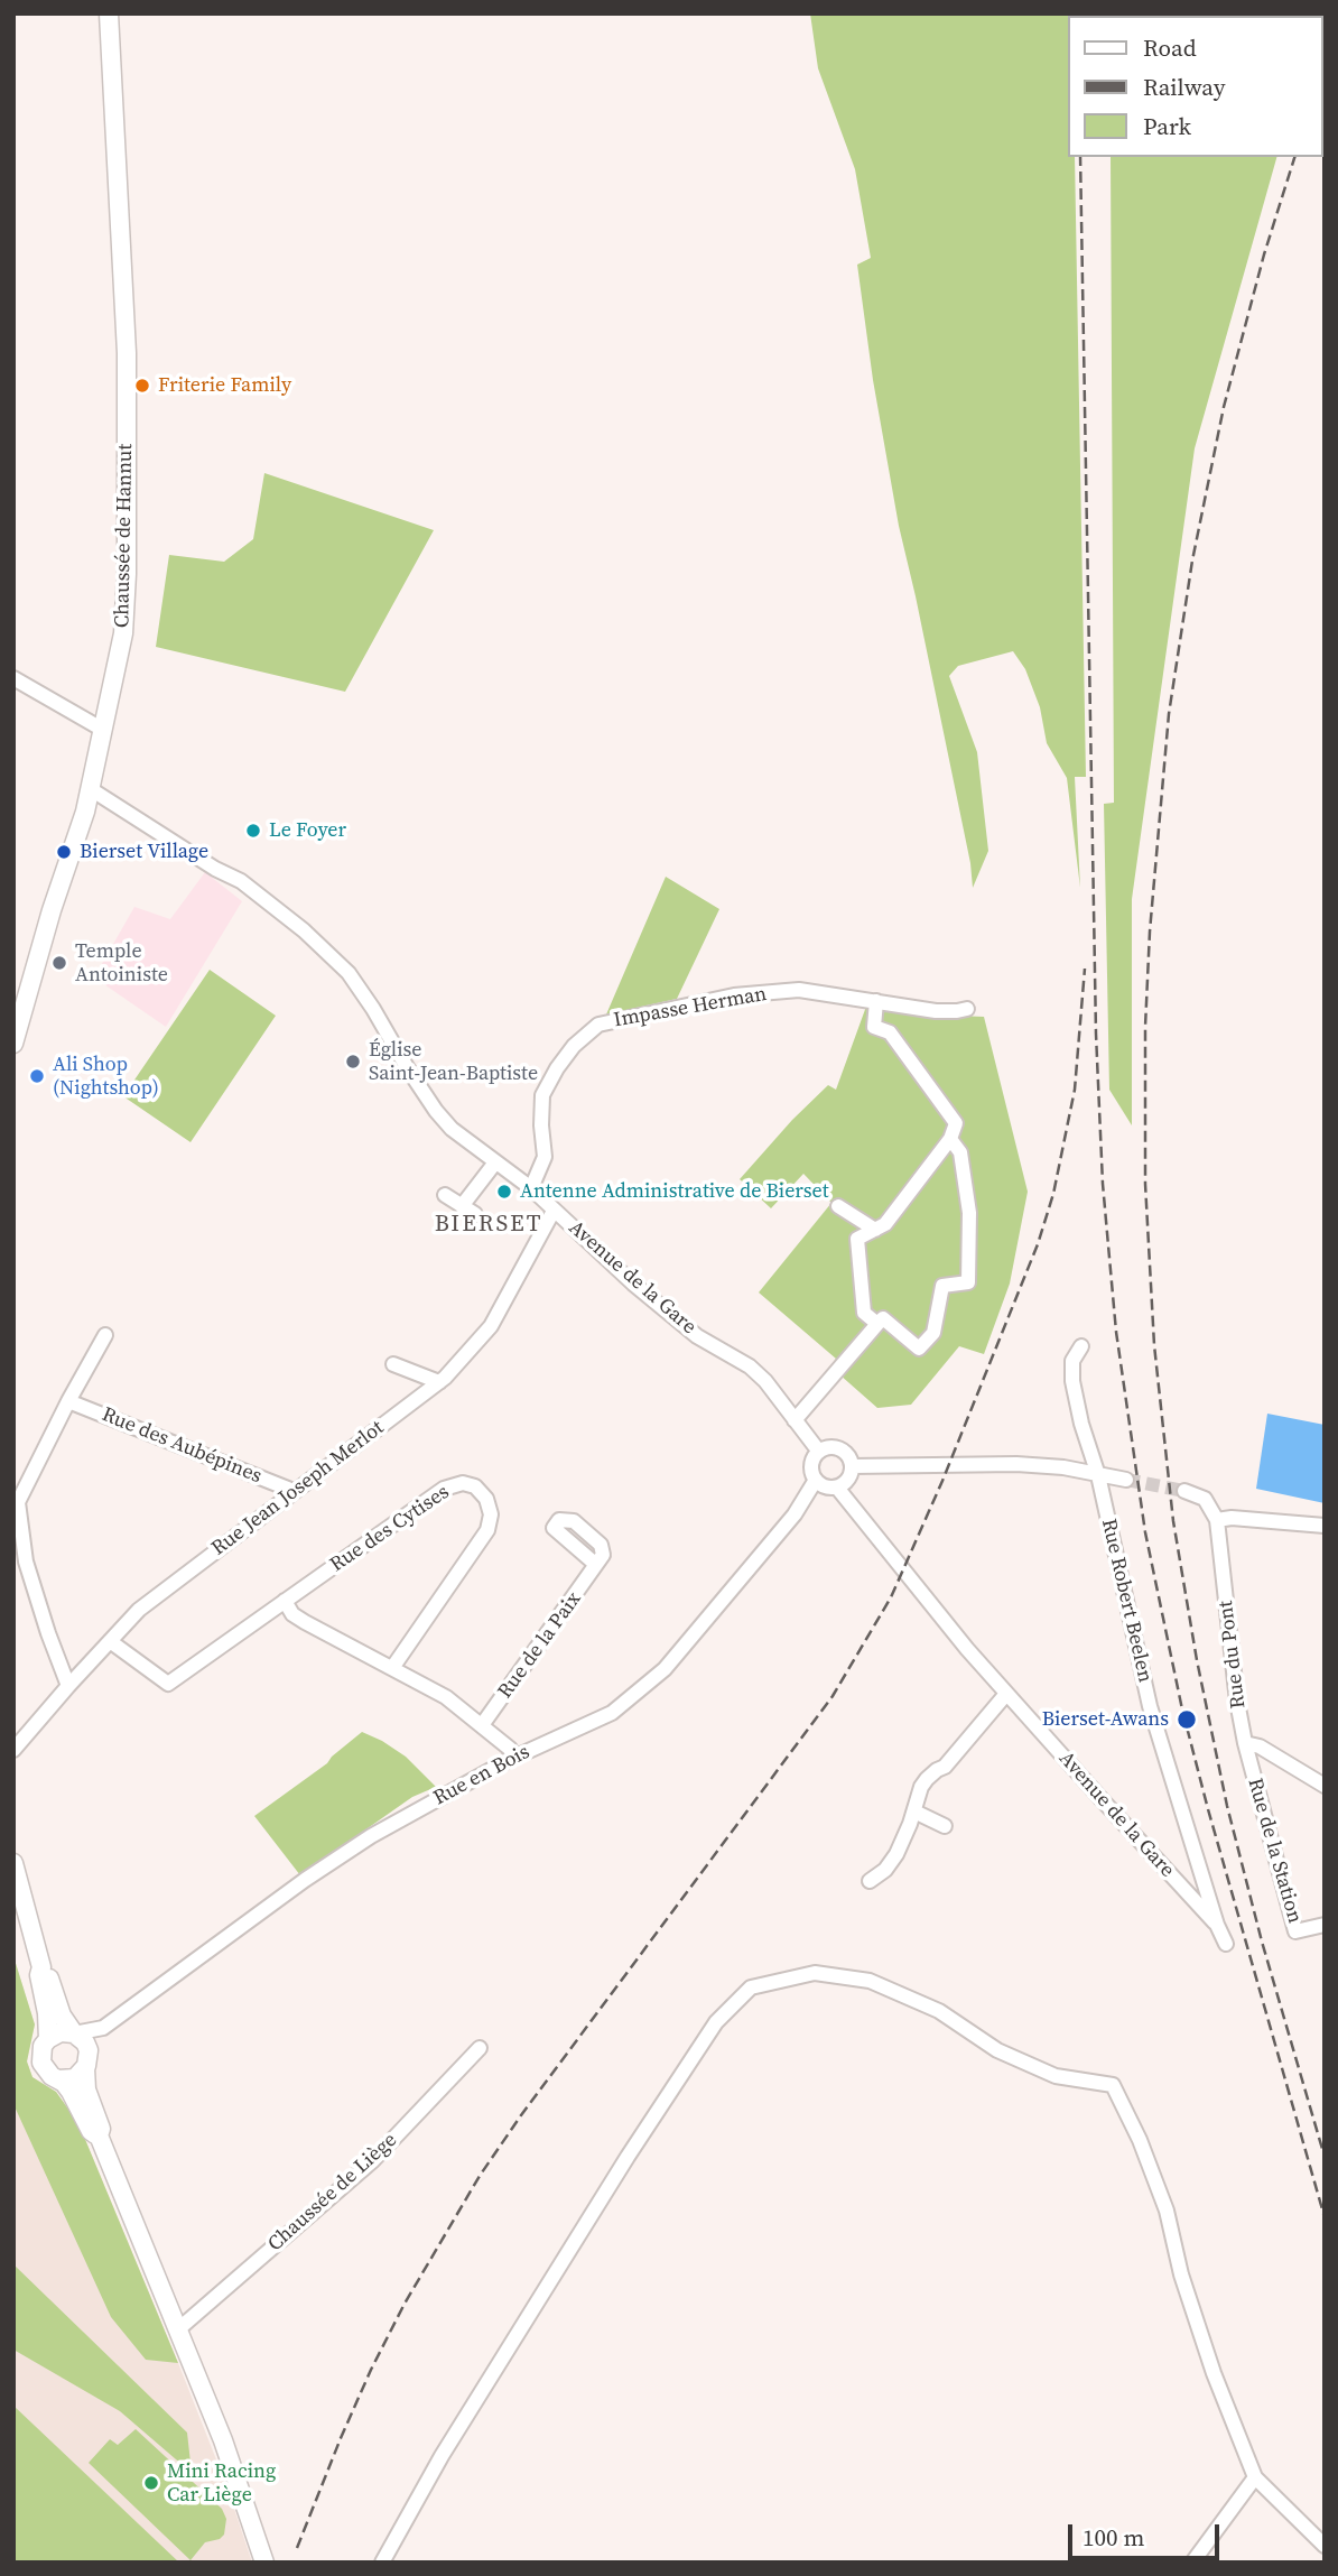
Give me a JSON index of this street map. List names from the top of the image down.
{
  "streets": {
    "main road": ["Chaussée de Hannut"],
    "street": [
      "Impasse Herman",
      "Avenue de la Gare",
      "Rue des Aubépines",
      "Rue Jean Joseph Merlot",
      "Rue des Cytises",
      "Rue Robert Beelen",
      "Rue de la Paix",
      "Rue du Pont",
      "Rue en Bois",
      "Rue de la Station",
      "Chaussée de Liège"
    ]
  },
  "crossings": [
    ["Chaussée de Hannut", "Avenue de la Gare"],
    ["Impasse Herman", "Avenue de la Gare"],
    ["Avenue de la Gare", "Rue Jean Joseph Merlot"],
    ["Avenue de la Gare", "Rue Robert Beelen"],
    ["Avenue de la Gare", "Rue en Bois"],
    ["Rue des Aubépines", "Rue Jean Joseph Merlot"],
    ["Rue du Pont", "Rue de la Station"]
  ],
  "districts": ["BIERSET"],
  "places": [
    "Friterie Family",
    "Le Foyer",
    "Bierset Village",
    "Temple Antoiniste",
    "Église Saint-Jean-Baptiste",
    "Ali Shop (Nightshop)",
    "Antenne Administrative de Bierset",
    "Bierset-Awans",
    "Mini Racing Car Liège"
  ],
  "legend": ["Road", "Railway", "Park"],
  "scale_bar": "100 m"
}
